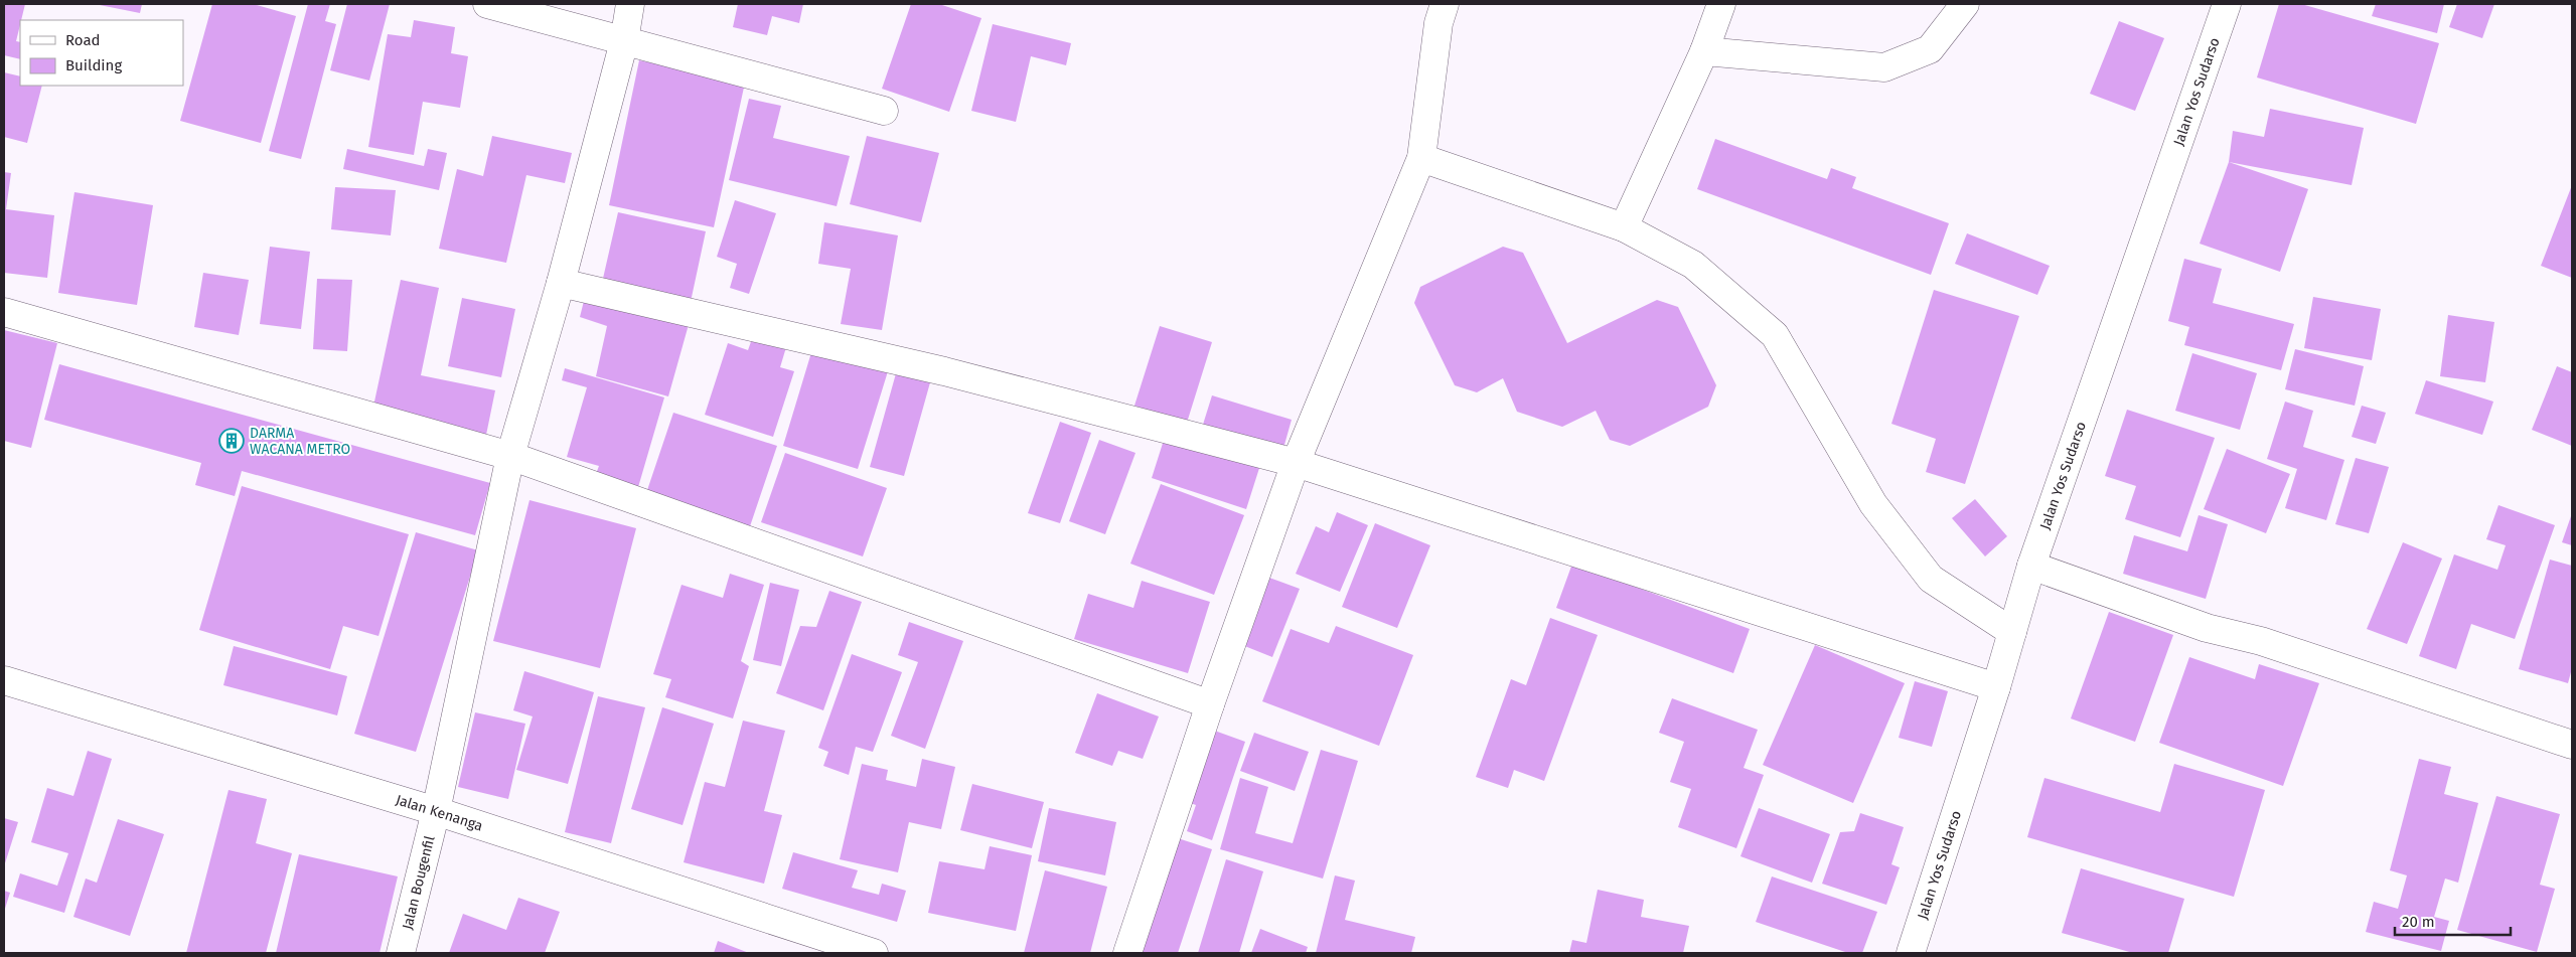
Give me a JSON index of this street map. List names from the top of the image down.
{
  "streets": {
    "street": ["Jalan Yos Sudarso", "Jalan Kenanga", "Jalan Bougenfil"]
  },
  "crossings": [
    ["Jalan Kenanga", "Jalan Bougenfil"]
  ],
  "places": {
    "building": ["DARMA WACANA METRO"]
  },
  "legend": ["Road", "Building"],
  "scale_bar": "20 m"
}
